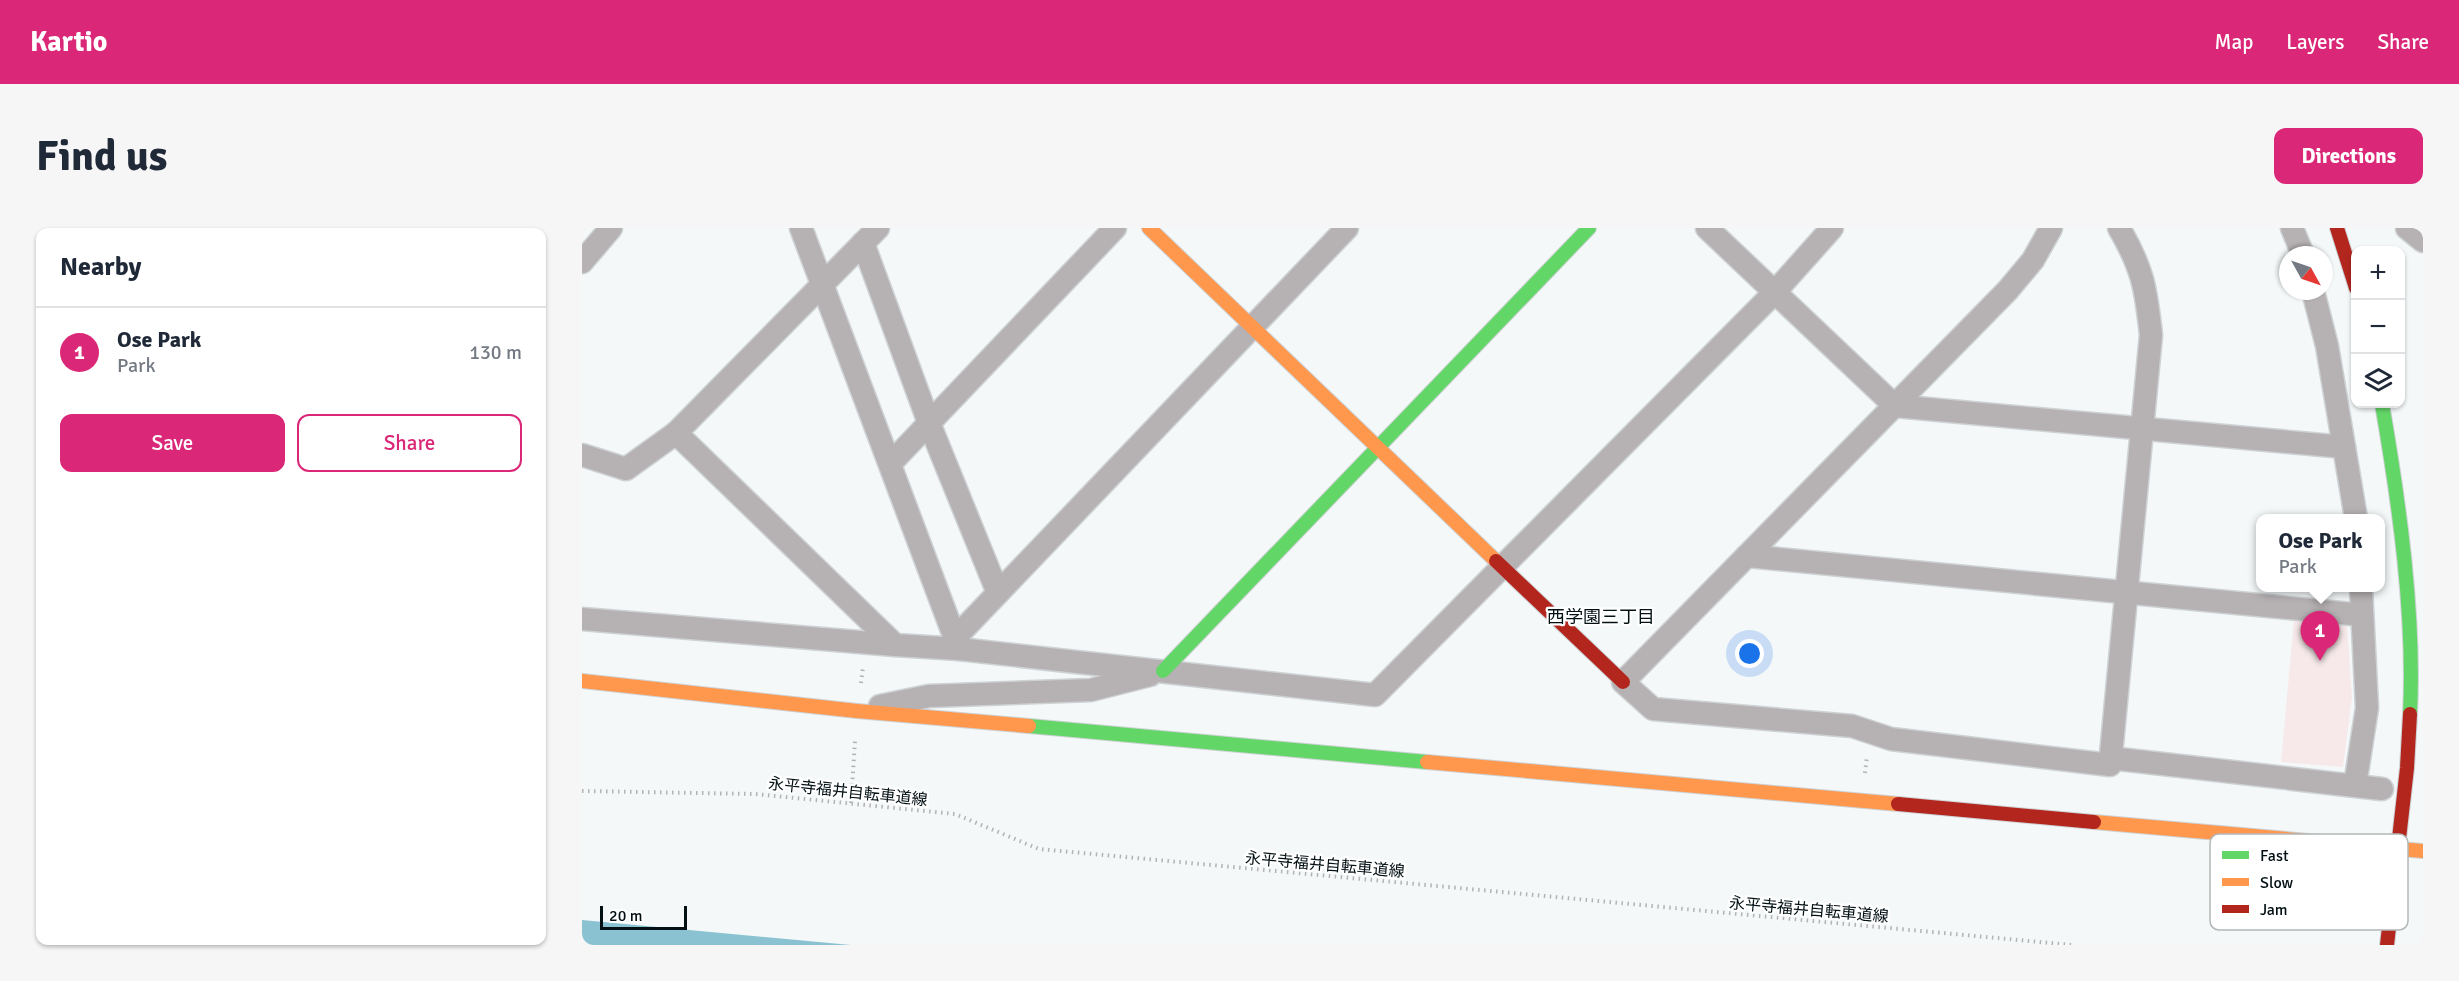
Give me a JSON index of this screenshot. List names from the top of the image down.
{
  "streets": {
    "path": ["永平寺福井自転車道線"]
  },
  "districts": ["西学園三丁目"],
  "legend": ["Fast", "Slow", "Jam"],
  "scale_bar": "20 m",
  "north": "bottom right",
  "page": {
    "header": "Kartio",
    "nav": ["Map", "Layers", "Share"],
    "buttons": [
      "Directions",
      ["Save", "Share"]
    ],
    "title": "Find us",
    "heading": "Nearby",
    "map_buttons": ["+", "−"],
    "list": [
      {
        "mark": "1",
        "name": "Ose Park",
        "note": "Park",
        "value": "130 m"
      }
    ],
    "popup": ["Ose Park", "Park"],
    "pins": "1",
    "scale": "20 m"
  }
}
